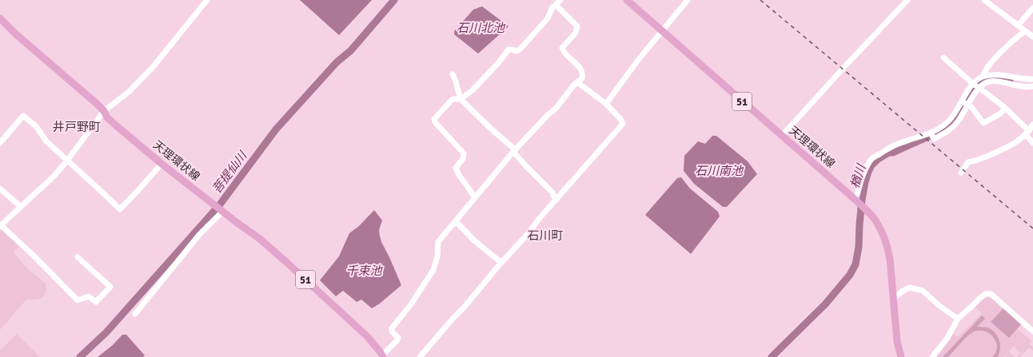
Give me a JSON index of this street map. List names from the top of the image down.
{
  "streets": {
    "main road": ["51", "天理環状線"]
  },
  "districts": ["井戸野町", "石川町"],
  "water": [
    "石川北池",
    "石川南池",
    "菩提仙川",
    "楢川",
    "千束池"
  ]
}
